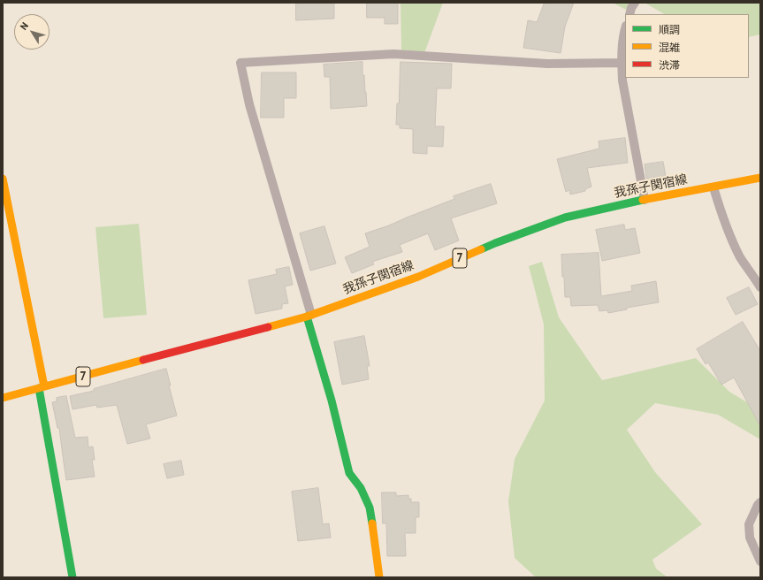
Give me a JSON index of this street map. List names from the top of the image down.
{
  "streets": {
    "main road": ["我孫子関宿線", "7"]
  },
  "legend": ["順調", "混雑", "渋滞"],
  "north": "top left"
}
